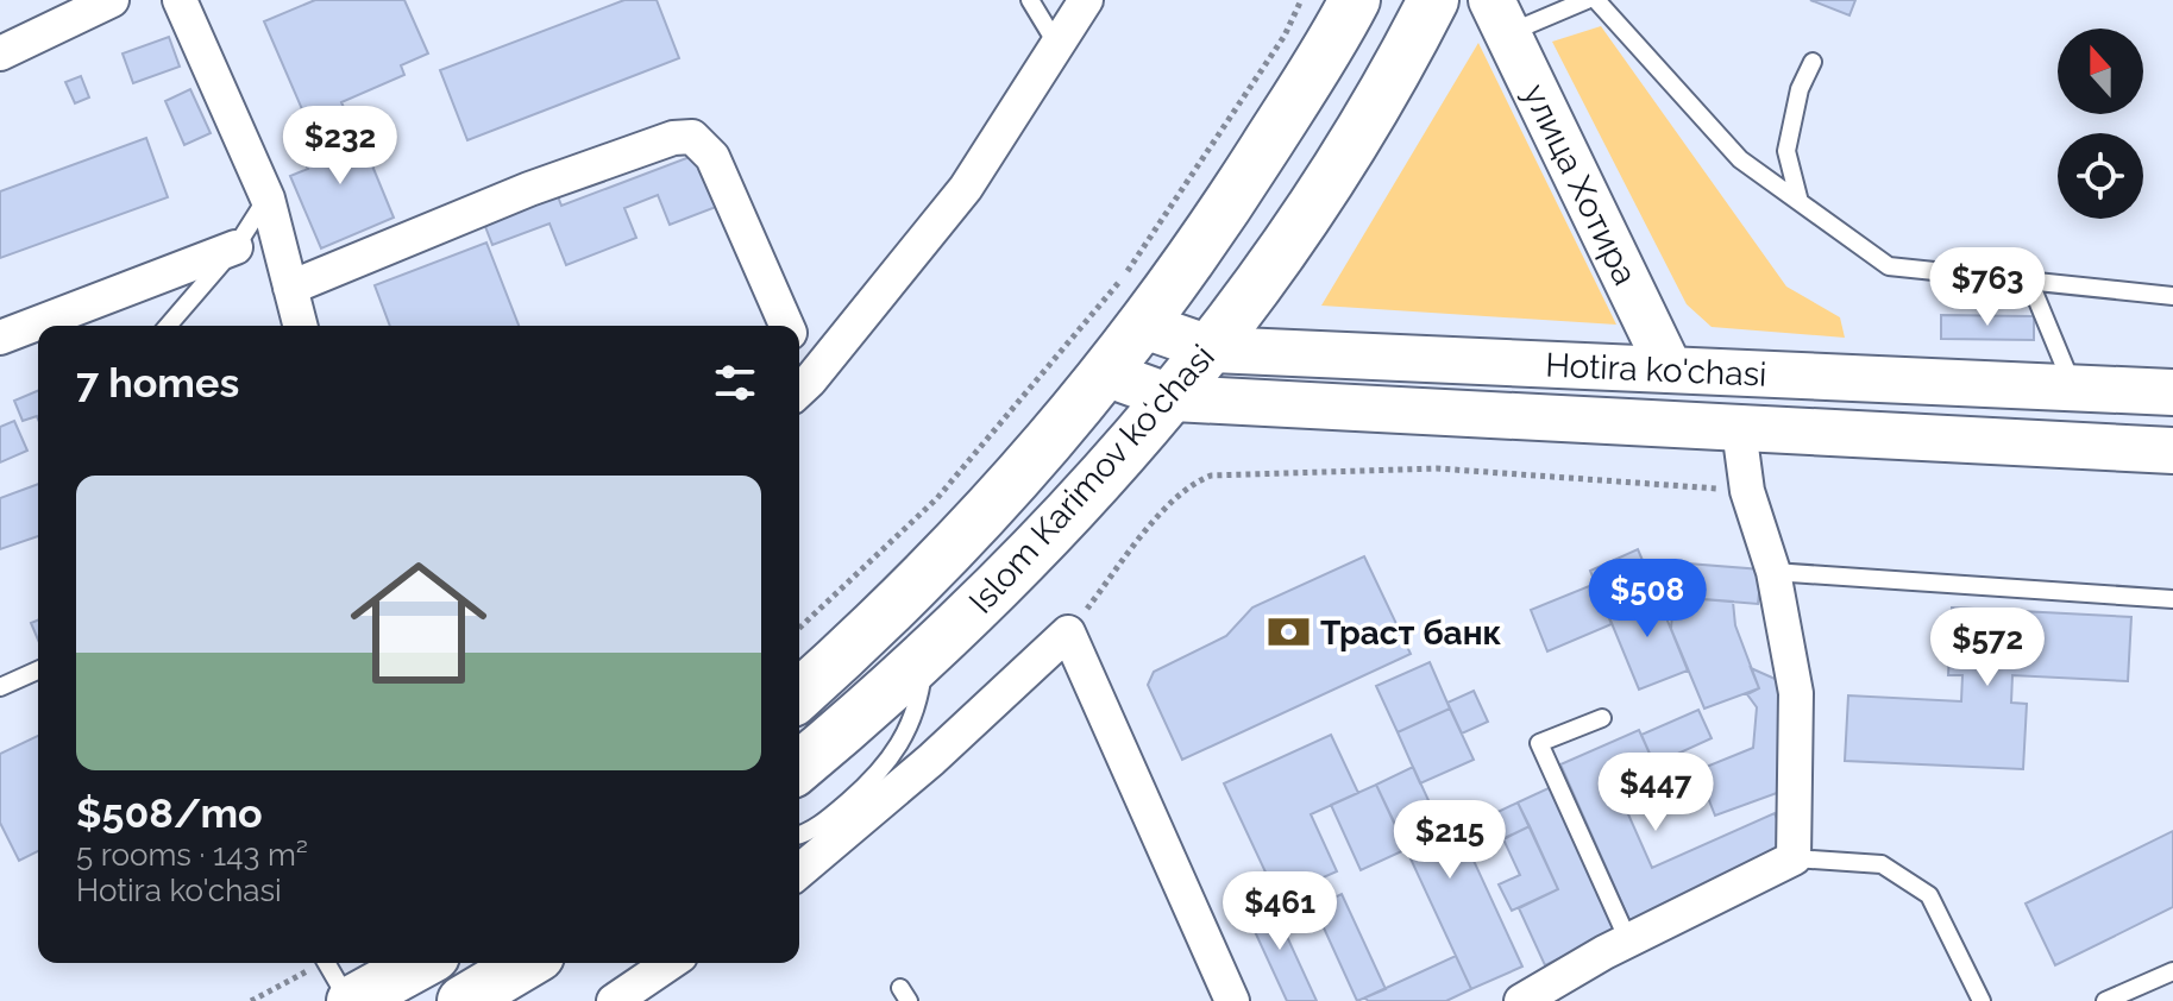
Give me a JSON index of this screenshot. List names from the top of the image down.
{
  "streets": {
    "main road": ["улица Хотира", "Hotira ko'chasi", "Islom Karimov koʻchasi"]
  },
  "crossings": [
    ["улица Хотира", "Hotira ko'chasi"],
    ["Hotira ko'chasi", "Islom Karimov koʻchasi"]
  ],
  "places": {
    "bank": ["Траст банк"]
  },
  "north": "top",
  "page": {
    "price": [
      "$232",
      "$763",
      "$508",
      "$572",
      "$447",
      "$215",
      "$461"
    ],
    "heading": "7 homes",
    "list": [
      {
        "name": "$508/mo",
        "note": "5 rooms · 143 m² · Hotira ko'chasi"
      }
    ]
  }
}
